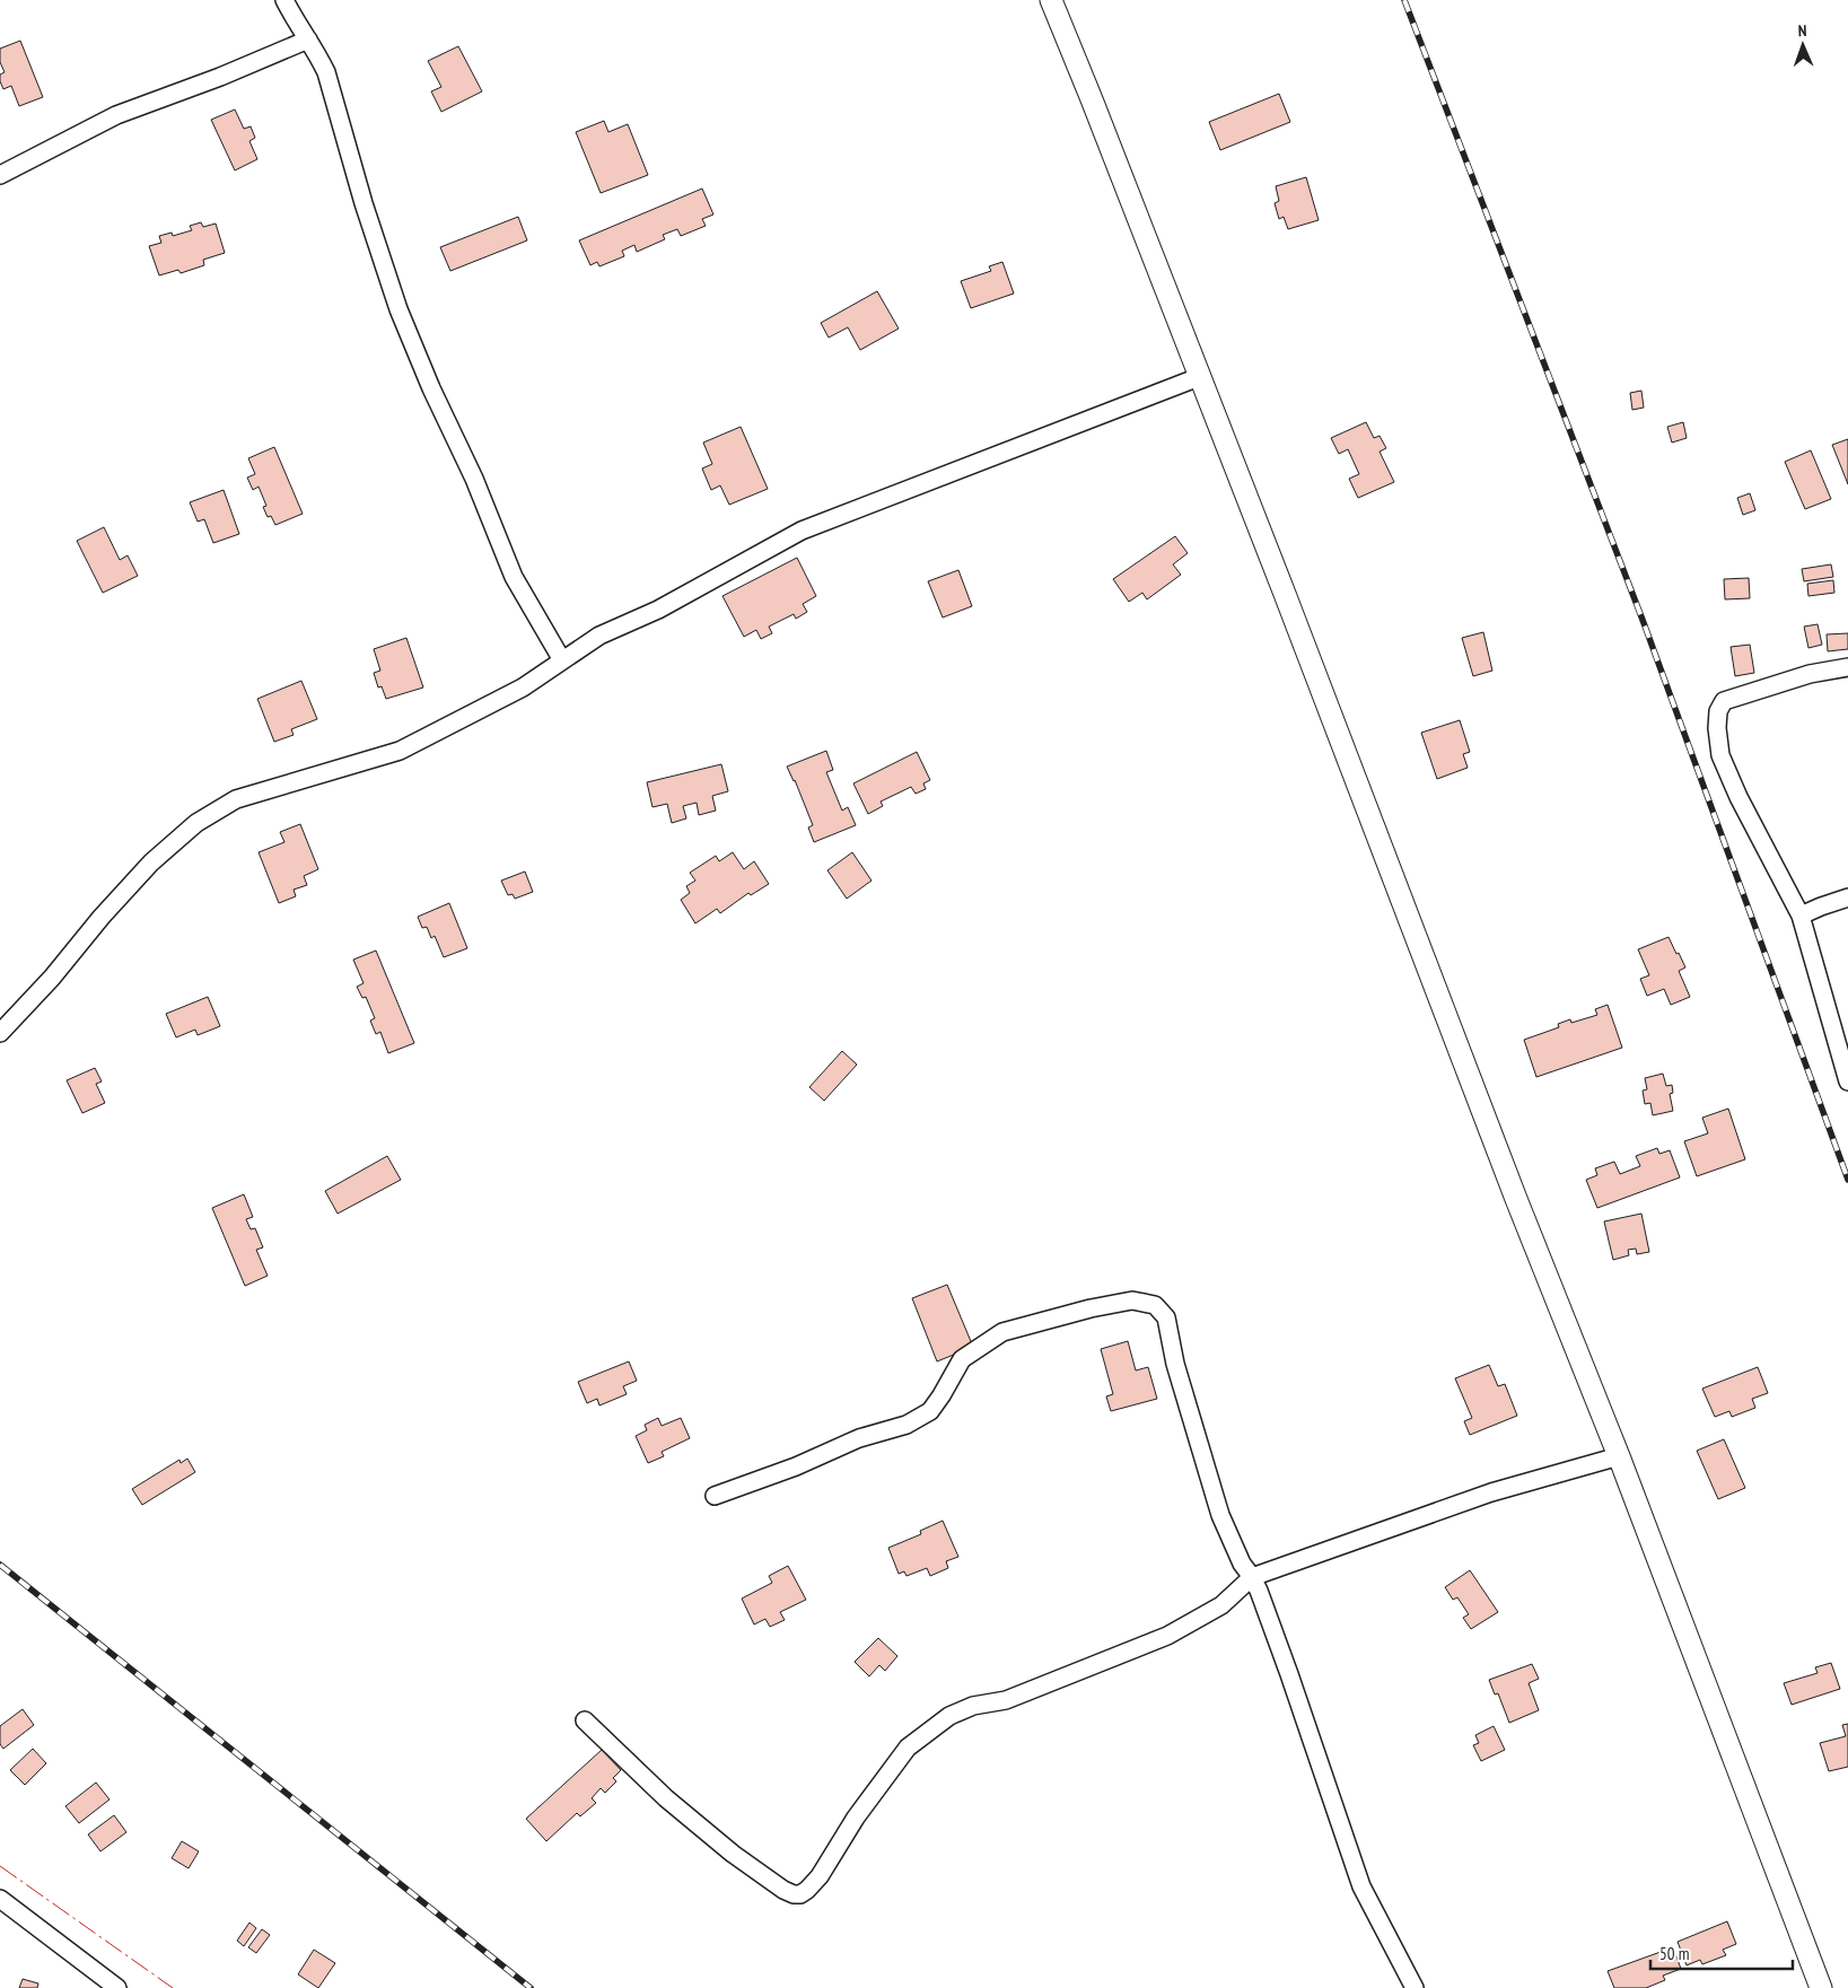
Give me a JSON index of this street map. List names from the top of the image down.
{
  "scale_bar": "50 m",
  "north": "top"
}
